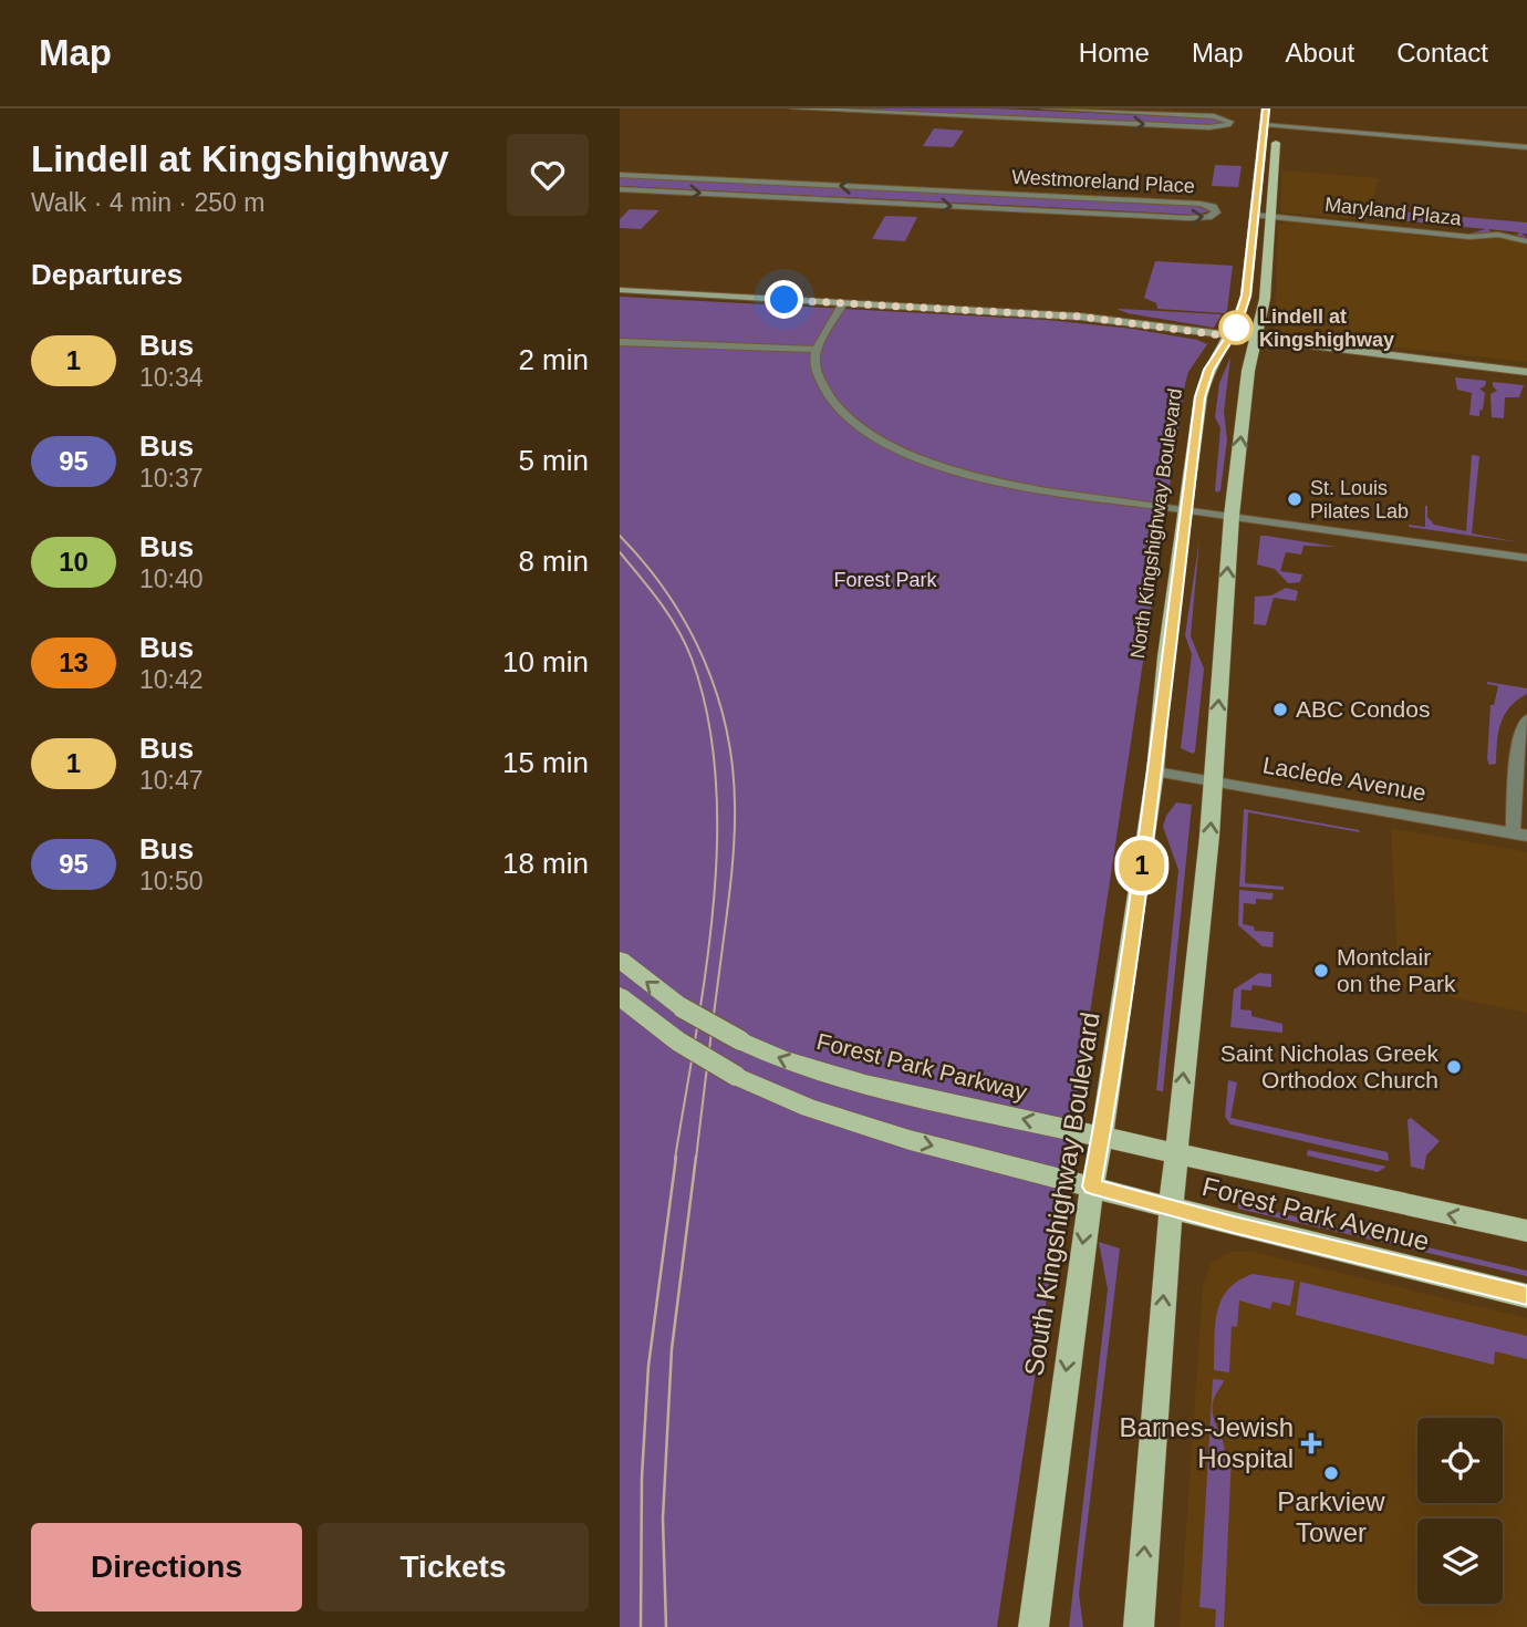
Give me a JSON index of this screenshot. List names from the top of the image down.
{
  "streets": {
    "main road": [
      "North Kingshighway Boulevard",
      "Forest Park Parkway",
      "South Kingshighway Boulevard",
      "Forest Park Avenue"
    ],
    "street": ["Westmoreland Place", "Maryland Plaza", "Laclede Avenue"]
  },
  "crossings": [
    ["Maryland Plaza", "North Kingshighway Boulevard"],
    ["North Kingshighway Boulevard", "Laclede Avenue"],
    ["North Kingshighway Boulevard", "South Kingshighway Boulevard"],
    ["Laclede Avenue", "South Kingshighway Boulevard"],
    ["Forest Park Parkway", "South Kingshighway Boulevard"],
    ["Forest Park Parkway", "Forest Park Avenue"],
    ["South Kingshighway Boulevard", "Forest Park Avenue"]
  ],
  "parks": ["Forest Park"],
  "places": {
    "other": [
      "Lindell at Kingshighway",
      "St. Louis Pilates Lab",
      "ABC Condos",
      "Montclair on the Park",
      "Saint Nicholas Greek Orthodox Church",
      "Parkview Tower"
    ],
    "health": ["Barnes-Jewish Hospital"]
  },
  "lines": ["bus line 1"],
  "page": {
    "header": "Map",
    "nav": [
      "Home",
      "Map",
      "About",
      "Contact"
    ],
    "heading": [
      ["Lindell at Kingshighway", "Walk · 4 min · 250 m"],
      "Departures"
    ],
    "on_map": "1",
    "list": [
      {
        "mark": "1",
        "name": "Bus",
        "note": "10:34",
        "value": "2 min"
      },
      {
        "mark": "95",
        "name": "Bus",
        "note": "10:37",
        "value": "5 min"
      },
      {
        "mark": "10",
        "name": "Bus",
        "note": "10:40",
        "value": "8 min"
      },
      {
        "mark": "13",
        "name": "Bus",
        "note": "10:42",
        "value": "10 min"
      },
      {
        "mark": "1",
        "name": "Bus",
        "note": "10:47",
        "value": "15 min"
      },
      {
        "mark": "95",
        "name": "Bus",
        "note": "10:50",
        "value": "18 min"
      }
    ],
    "buttons": ["Directions", "Tickets"]
  }
}
